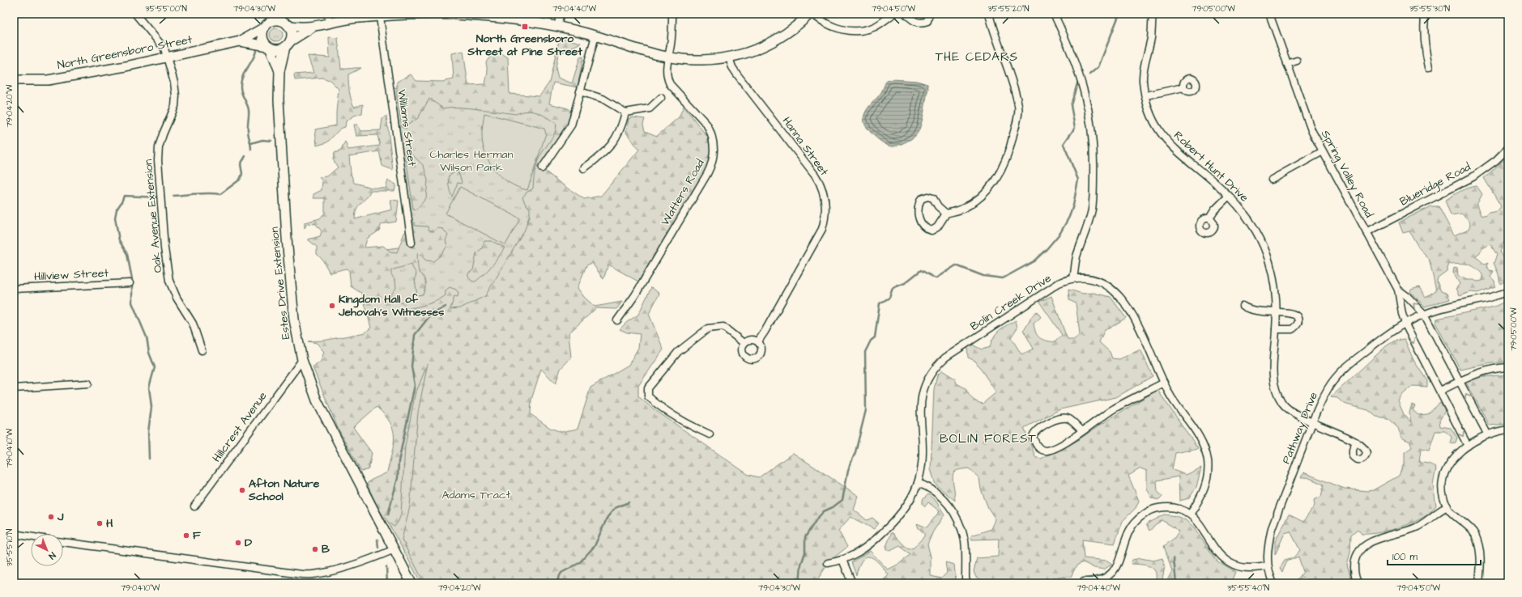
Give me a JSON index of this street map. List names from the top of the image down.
{
  "streets": {
    "main road": ["North Greensboro Street", "Estes Drive Extension"],
    "street": [
      "Williams Street",
      "Hanna Street",
      "Robert Hunt Drive",
      "Spring Valley Road",
      "Blueridge Road",
      "Watters Road",
      "Oak Avenue Extension",
      "Hillview Street",
      "Bolin Creek Drive",
      "Hillcrest Avenue",
      "Pathway Drive"
    ]
  },
  "crossings": [
    ["North Greensboro Street", "Oak Avenue Extension"],
    ["North Greensboro Street", "Estes Drive Extension"],
    ["Robert Hunt Drive", "Pathway Drive"],
    ["Spring Valley Road", "Blueridge Road"],
    ["Spring Valley Road", "Pathway Drive"],
    ["Estes Drive Extension", "Hillcrest Avenue"]
  ],
  "districts": ["THE CEDARS", "BOLIN FOREST"],
  "parks": ["Charles Herman Wilson Park", "Adams Tract"],
  "places": {
    "transit": ["North Greensboro Street at Pine Street"],
    "other": [
      "Kingdom Hall of Jehovah’s Witnesses",
      "Afton Nature School",
      "J",
      "H",
      "F",
      "D",
      "B"
    ]
  },
  "scale_bar": "100 m",
  "north": "bottom right",
  "coordinates": [
    "35°55'00\"N",
    "79°04'30\"W",
    "79°04'40\"W",
    "79°04'50\"W",
    "35°55'20\"N",
    "79°05'00\"W",
    "35°55'30\"N",
    "79°04'20\"W",
    "79°04'10\"W",
    "35°55'10\"N",
    "35°55'40\"N"
  ]
}
